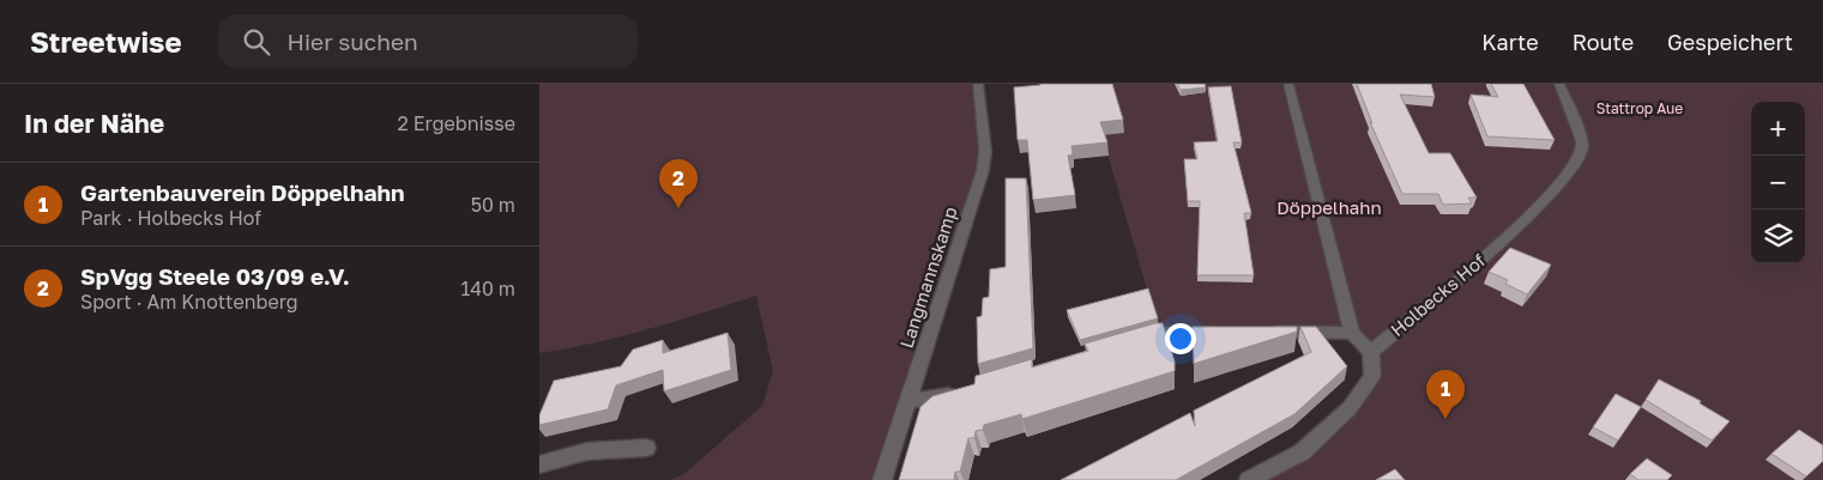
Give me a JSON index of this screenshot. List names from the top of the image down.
{
  "streets": {
    "street": ["Langmannskamp", "Holbecks Hof"]
  },
  "parks": ["Stattrop Aue", "Döppelhahn"],
  "page": {
    "header": "Streetwise",
    "search": "Hier suchen",
    "nav": ["Karte", "Route", "Gespeichert"],
    "heading": ["In der Nähe", "2 Ergebnisse"],
    "map_buttons": ["+", "−"],
    "pins": ["2", "1"],
    "list": [
      {
        "mark": "1",
        "name": "Gartenbauverein Döppelhahn",
        "note": "Park · Holbecks Hof",
        "value": "50 m"
      },
      {
        "mark": "2",
        "name": "SpVgg Steele 03/09 e.V.",
        "note": "Sport · Am Knottenberg",
        "value": "140 m"
      }
    ]
  }
}
